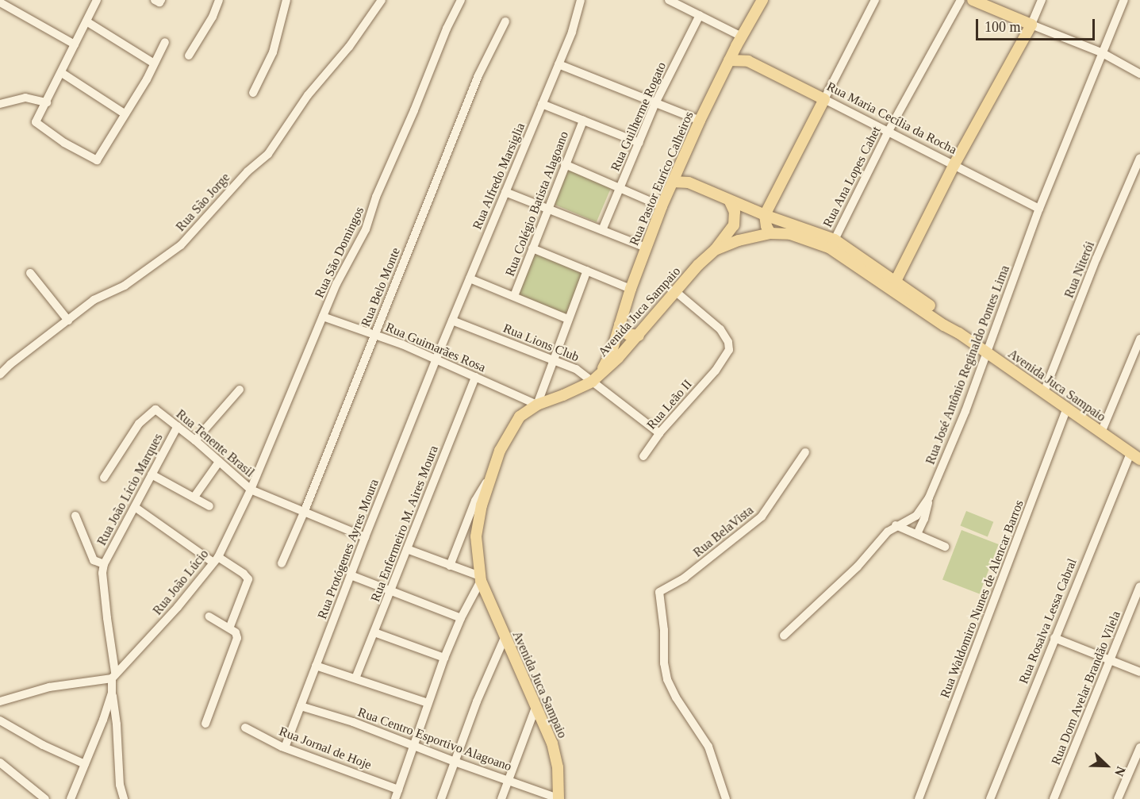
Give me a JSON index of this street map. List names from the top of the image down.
{
  "streets": {
    "main road": ["Rua Maria Cecília da Rocha", "Rua Pastor Euríco Calheiros", "Avenida Juca Sampaio"],
    "street": [
      "Rua Guilherme Rogato",
      "Rua Alfredo Marsiglia",
      "Rua Ana Lopes Cahet",
      "Rua São Jorge",
      "Rua Colégio Batista Alagoano",
      "Rua São Domingos",
      "Rua Niterói",
      "Rua Belo Monte",
      "Rua Lions Club",
      "Rua Guimarães Rosa",
      "Rua José Antônio Reginaldo Pontes Lima",
      "Rua Leão II",
      "Rua Tenente Brasil",
      "Rua João Lício Marques",
      "Rua Enfermeiro M. Aires Moura",
      "Rua BelaVista",
      "Rua Protógenes Ayres Moura",
      "Rua João Lúcio",
      "Rua Waldomiro Nunes de Alencar Barros",
      "Rua Rosalva Lessa Cabral",
      "Rua Dom Avelar Brandão Vilela",
      "Rua Centro Esportivo Alagoano",
      "Rua Jornal de Hoje"
    ]
  },
  "crossings": [
    ["Rua Maria Cecília da Rocha", "Rua Ana Lopes Cahet"],
    ["Rua Maria Cecília da Rocha", "Rua Pastor Euríco Calheiros"],
    ["Rua Maria Cecília da Rocha", "Rua José Antônio Reginaldo Pontes Lima"],
    ["Rua Alfredo Marsiglia", "Rua Lions Club"],
    ["Rua Alfredo Marsiglia", "Rua Guimarães Rosa"],
    ["Rua Alfredo Marsiglia", "Rua Protógenes Ayres Moura"],
    ["Rua Ana Lopes Cahet", "Avenida Juca Sampaio"],
    ["Rua Pastor Euríco Calheiros", "Avenida Juca Sampaio"],
    ["Rua Pastor Euríco Calheiros", "Rua Lions Club"],
    ["Rua São Domingos", "Rua Guimarães Rosa"],
    ["Rua São Domingos", "Rua Tenente Brasil"],
    ["Rua São Domingos", "Rua João Lúcio"],
    ["Rua Niterói", "Avenida Juca Sampaio"],
    ["Rua Belo Monte", "Rua Guimarães Rosa"],
    ["Rua Belo Monte", "Rua Tenente Brasil"],
    ["Avenida Juca Sampaio", "Rua Lions Club"],
    ["Avenida Juca Sampaio", "Rua Guimarães Rosa"],
    ["Avenida Juca Sampaio", "Rua José Antônio Reginaldo Pontes Lima"],
    ["Avenida Juca Sampaio", "Rua Leão II"],
    ["Avenida Juca Sampaio", "Rua Waldomiro Nunes de Alencar Barros"],
    ["Avenida Juca Sampaio", "Rua Rosalva Lessa Cabral"],
    ["Avenida Juca Sampaio", "Rua Centro Esportivo Alagoano"],
    ["Rua Lions Club", "Rua Leão II"],
    ["Rua Guimarães Rosa", "Rua Enfermeiro M. Aires Moura"],
    ["Rua Guimarães Rosa", "Rua Protógenes Ayres Moura"],
    ["Rua Tenente Brasil", "Rua João Lício Marques"],
    ["Rua Tenente Brasil", "Rua Protógenes Ayres Moura"],
    ["Rua Tenente Brasil", "Rua João Lúcio"],
    ["Rua Protógenes Ayres Moura", "Rua Centro Esportivo Alagoano"],
    ["Rua Protógenes Ayres Moura", "Rua Jornal de Hoje"]
  ],
  "scale_bar": "100 m",
  "north": "bottom right"
}
